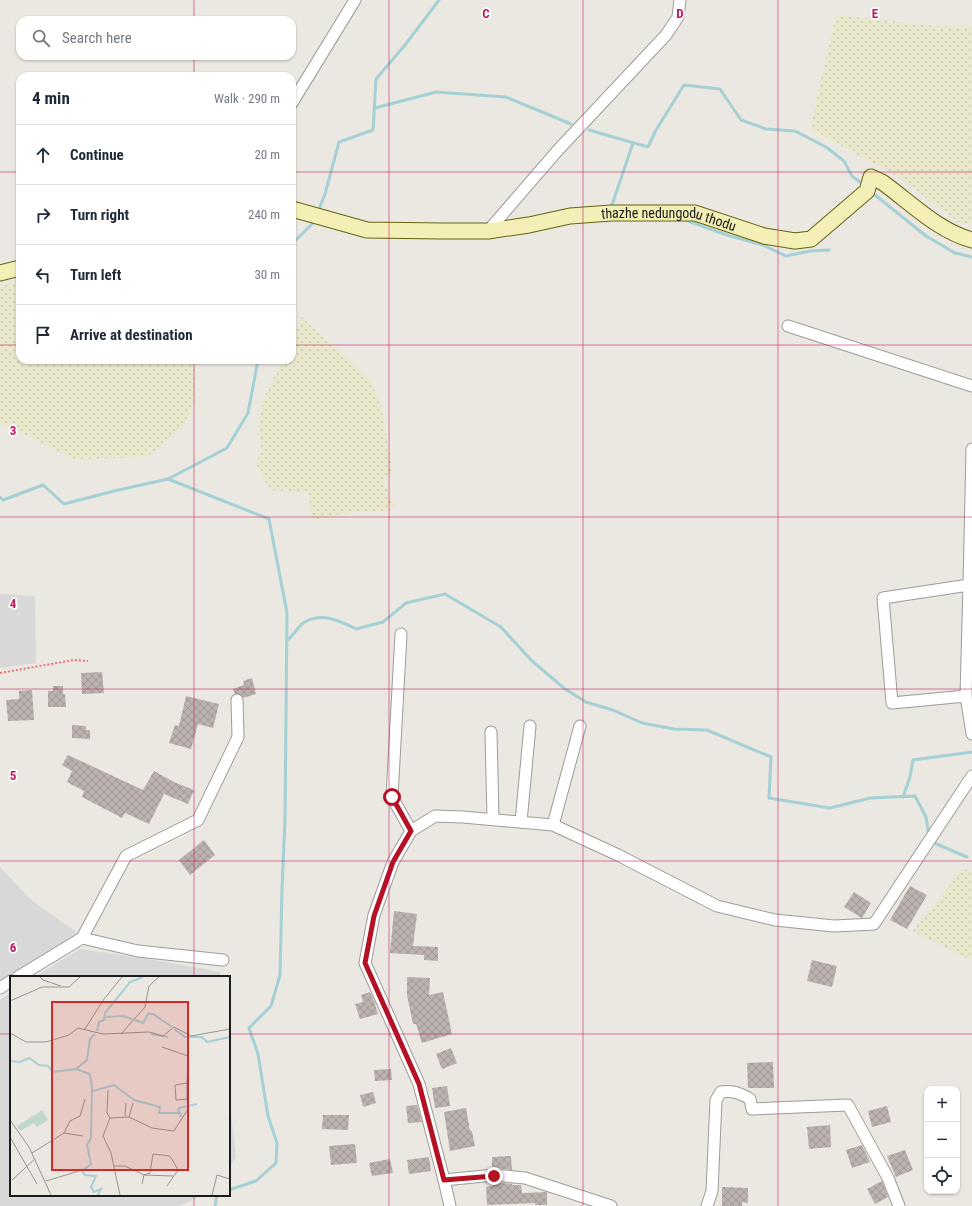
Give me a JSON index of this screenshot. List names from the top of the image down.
{
  "streets": {
    "street": ["thazhe nedungodu thodu"]
  },
  "page": {
    "search": "Search here",
    "heading": ["4 min", "Walk · 290 m"],
    "list": [
      ["Continue", "20 m"],
      ["Turn right", "240 m"],
      ["Turn left", "30 m"],
      "Arrive at destination"
    ],
    "map_buttons": ["+", "−"]
  },
  "grid": {
    "columns": ["C", "D", "E"],
    "rows": [
      "3",
      "4",
      "5",
      "6"
    ]
  }
}
